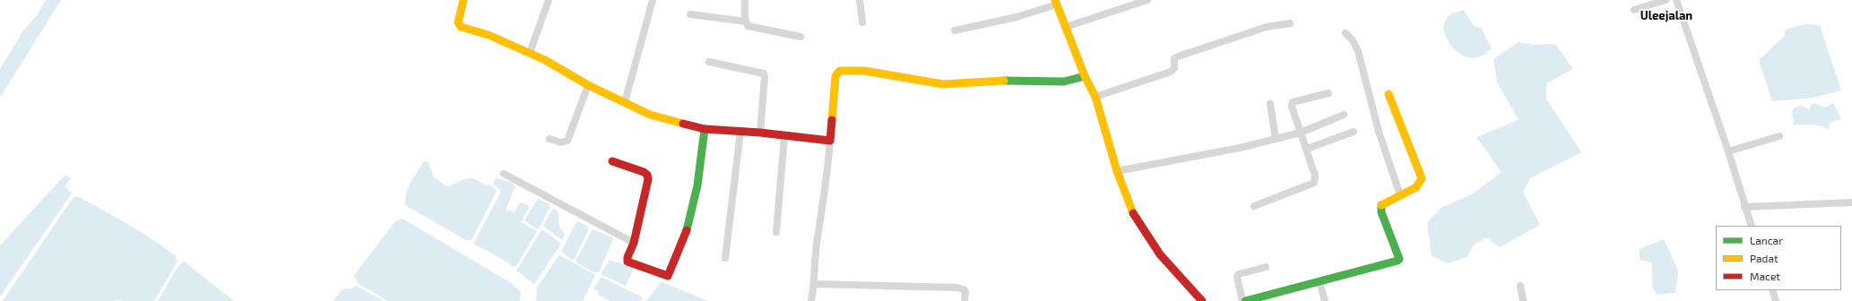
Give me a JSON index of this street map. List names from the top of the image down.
{
  "districts": ["Uleejalan"],
  "legend": ["Lancar", "Padat", "Macet"]
}
